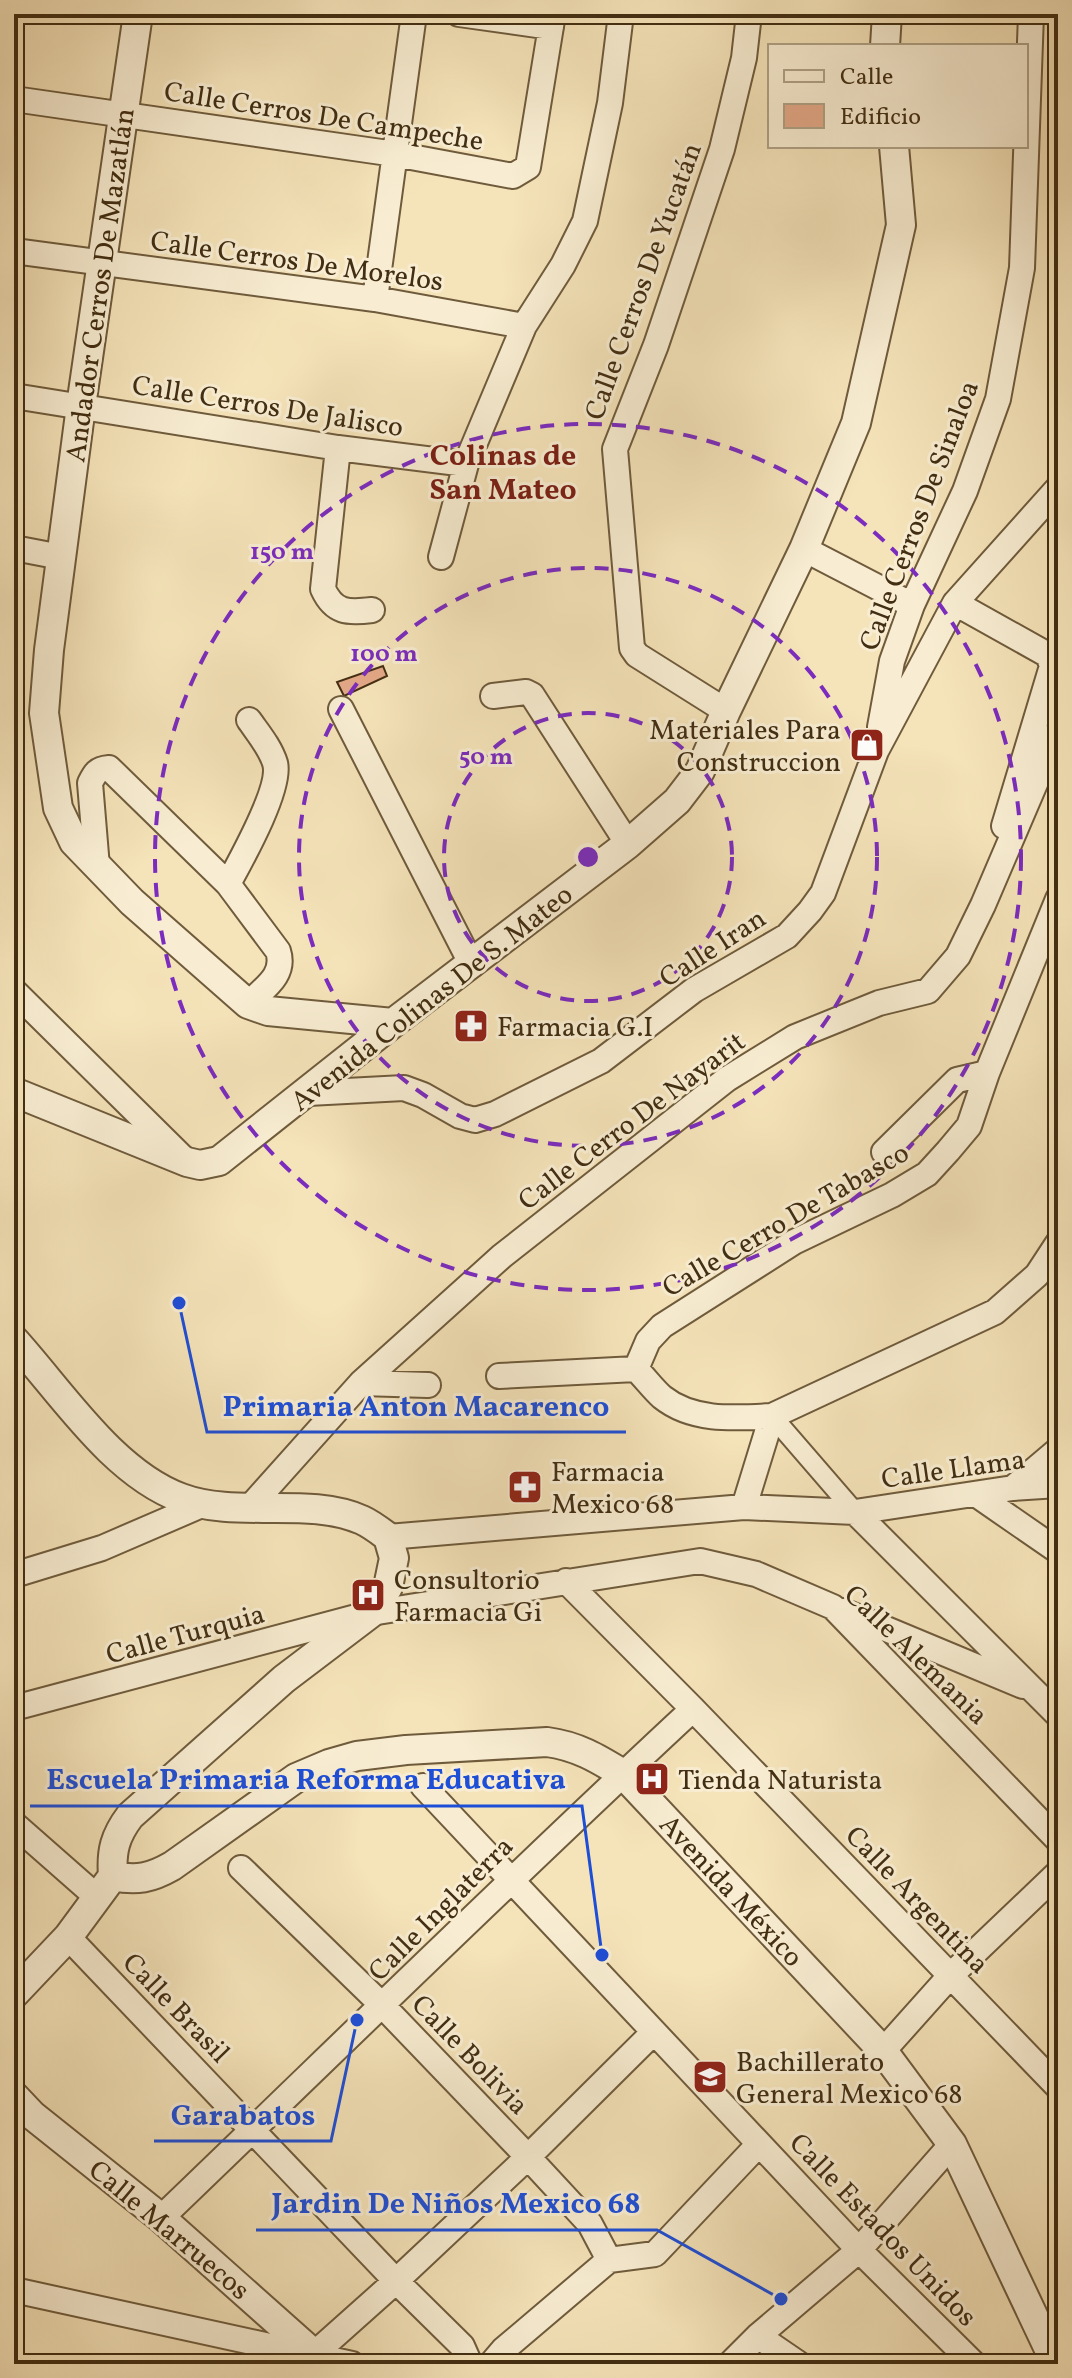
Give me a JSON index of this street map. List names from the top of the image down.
{
  "streets": {
    "street": [
      "Calle Cerros De Campeche",
      "Calle Cerros De Morelos",
      "Calle Cerros De Yucatán",
      "Andador Cerros De Mazatlán",
      "Calle Cerros De Jalisco",
      "Calle Cerros De Sinaloa",
      "Calle Iran",
      "Avenida Colinas De S. Mateo",
      "Calle Cerro De Nayarit",
      "Calle Cerro De Tabasco",
      "Calle Llama",
      "Calle Turquia",
      "Calle Alemania",
      "Avenida México",
      "Calle Argentina",
      "Calle Inglaterra",
      "Calle Brasil",
      "Calle Bolivia",
      "Calle Marruecos",
      "Calle Estados Unidos"
    ]
  },
  "crossings": [
    ["Calle Cerros De Campeche", "Andador Cerros De Mazatlán"],
    ["Calle Cerros De Morelos", "Andador Cerros De Mazatlán"],
    ["Calle Cerros De Yucatán", "Avenida Colinas De S. Mateo"],
    ["Andador Cerros De Mazatlán", "Calle Cerros De Jalisco"],
    ["Calle Cerros De Sinaloa", "Calle Iran"],
    ["Calle Iran", "Avenida Colinas De S. Mateo"],
    ["Calle Turquia", "Calle Alemania"],
    ["Calle Alemania", "Calle Argentina"],
    ["Avenida México", "Calle Inglaterra"],
    ["Calle Argentina", "Calle Inglaterra"],
    ["Calle Inglaterra", "Calle Brasil"],
    ["Calle Inglaterra", "Calle Bolivia"],
    ["Calle Inglaterra", "Calle Marruecos"],
    ["Calle Inglaterra", "Calle Estados Unidos"]
  ],
  "districts": ["Colinas de San Mateo"],
  "places": {
    "shop": ["Materiales Para Construccion"],
    "pharmacy": ["Farmacia G.I", "Farmacia Mexico 68"],
    "other": [
      "Primaria Anton Macarenco",
      "Escuela Primaria Reforma Educativa",
      "Garabatos",
      "Jardin De Niños Mexico 68"
    ],
    "hospital": ["Consultorio Farmacia Gi", "Tienda Naturista"],
    "school or university": ["Bachillerato General Mexico 68"]
  },
  "legend": ["Calle", "Edificio"],
  "rings": ["150 m", "100 m", "50 m"]
}
